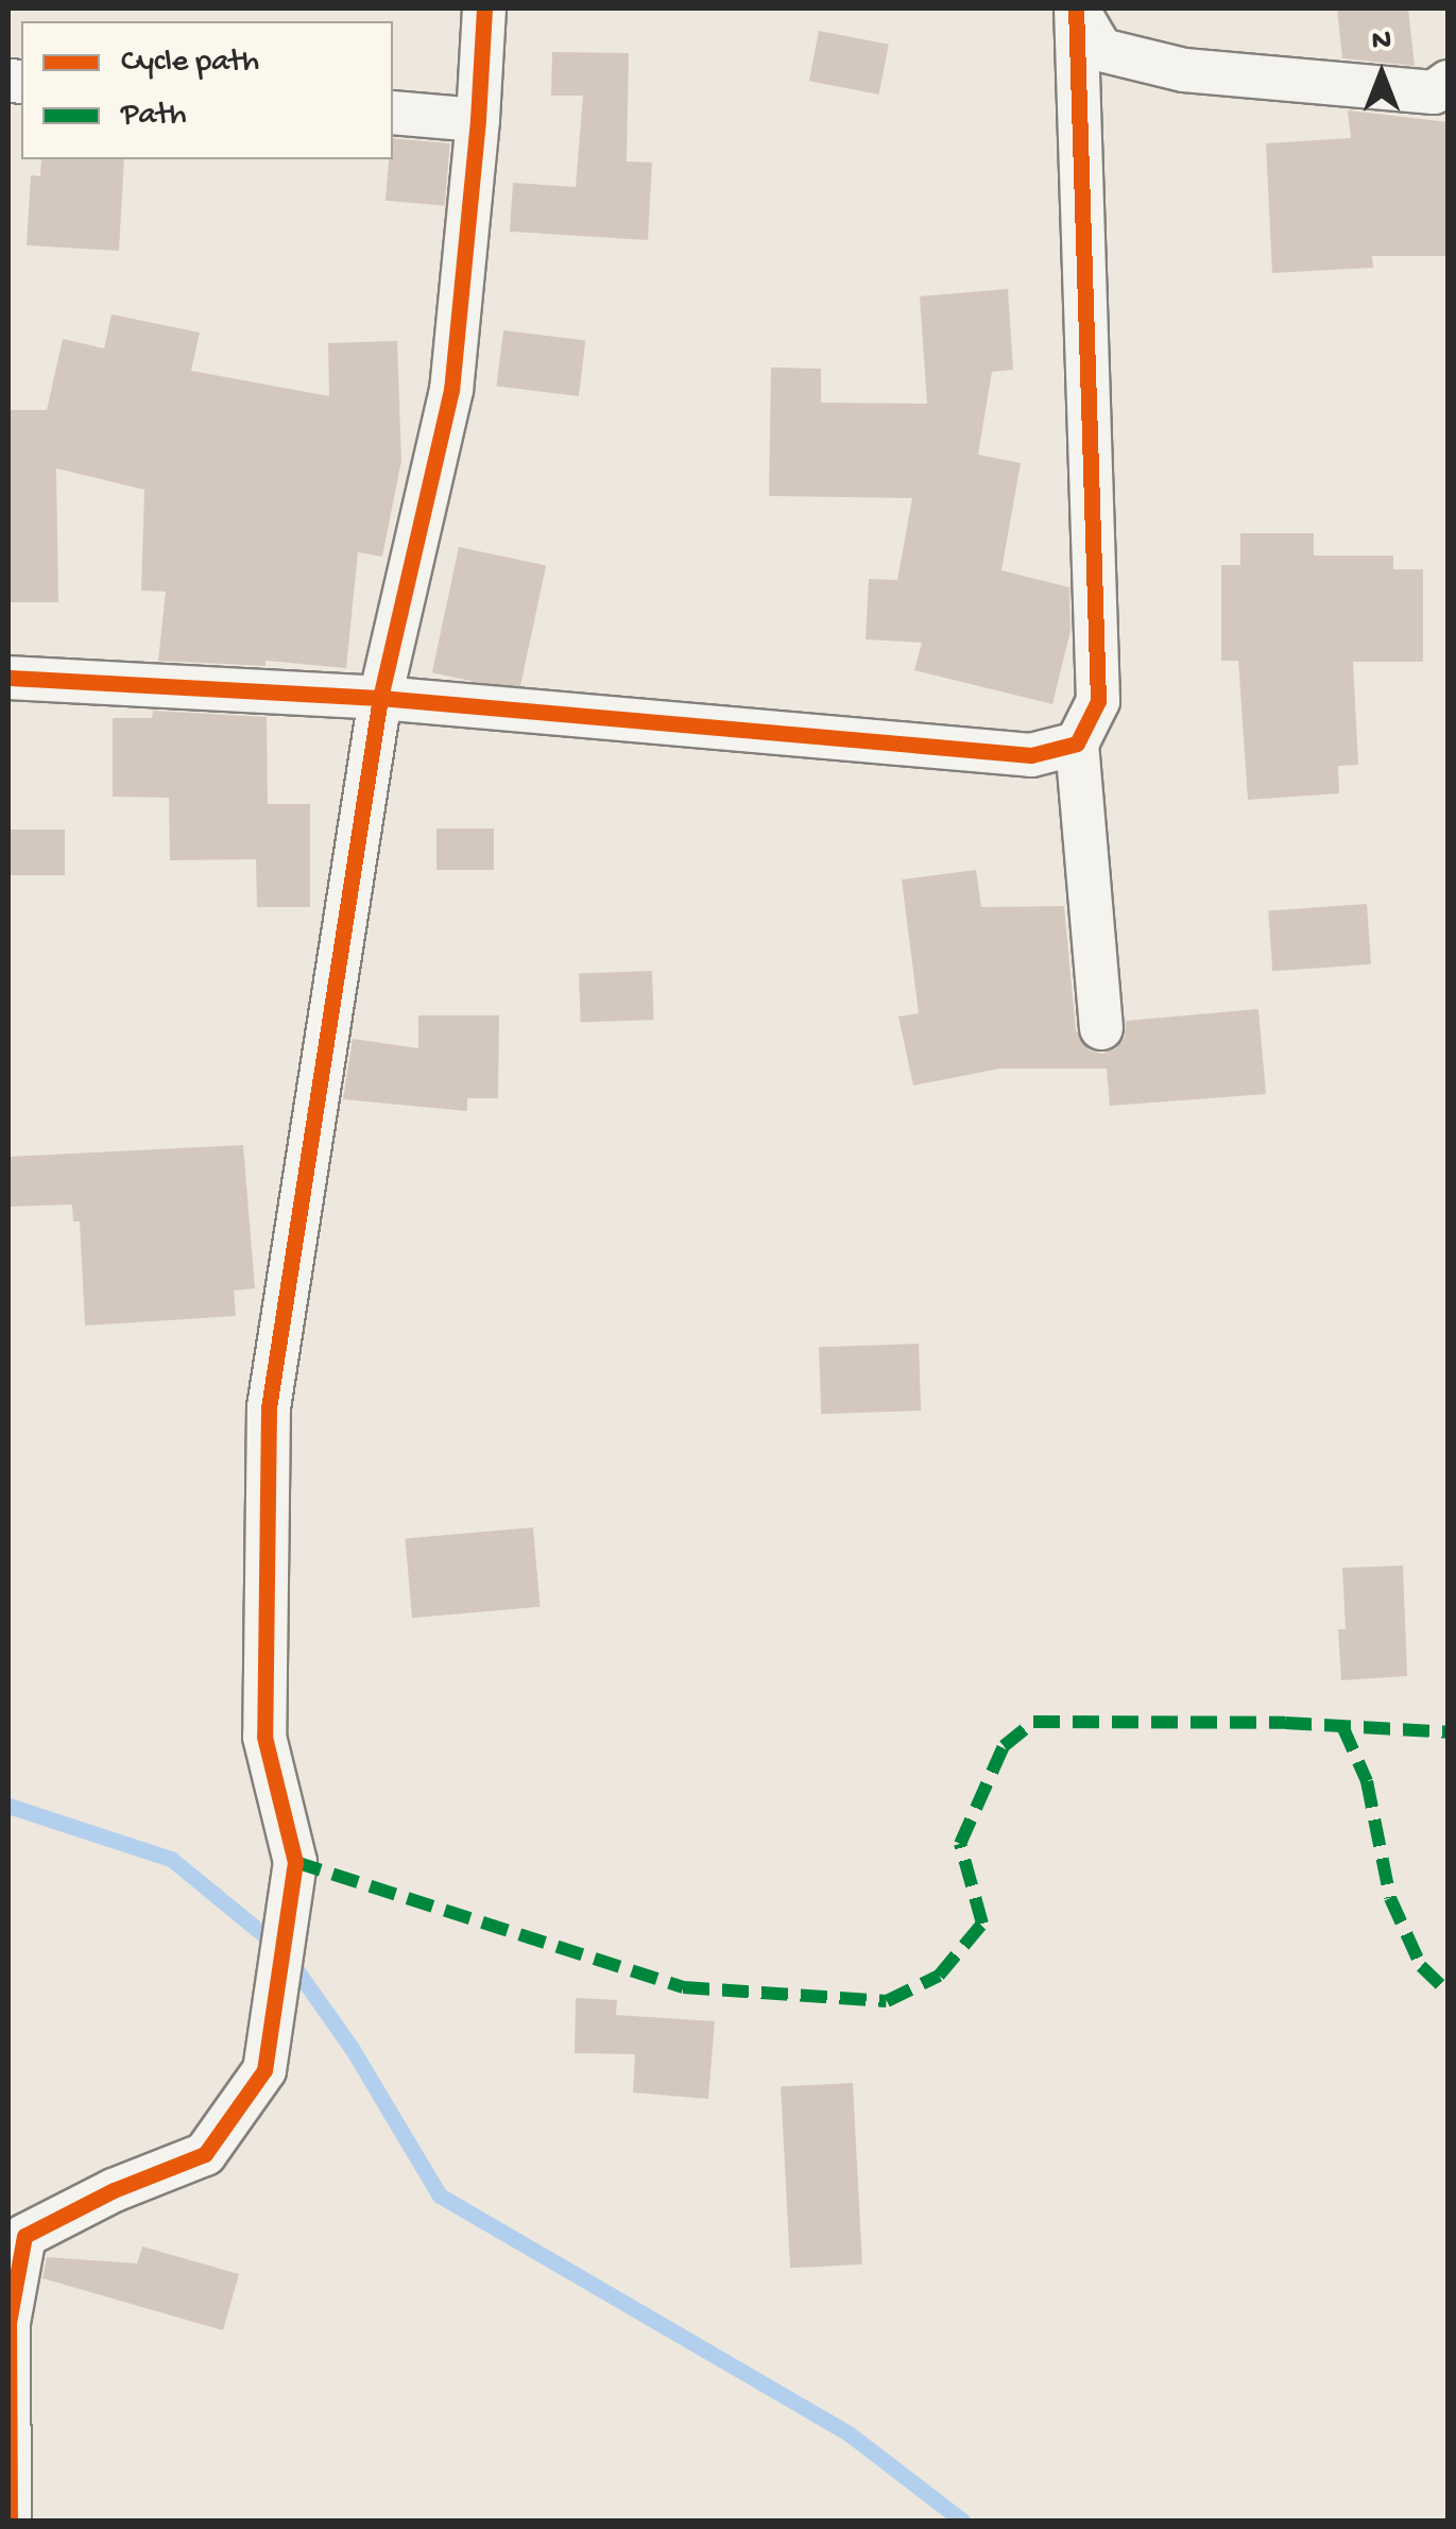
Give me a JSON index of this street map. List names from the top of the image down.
{
  "legend": ["Cycle path", "Path"],
  "north": "top"
}
